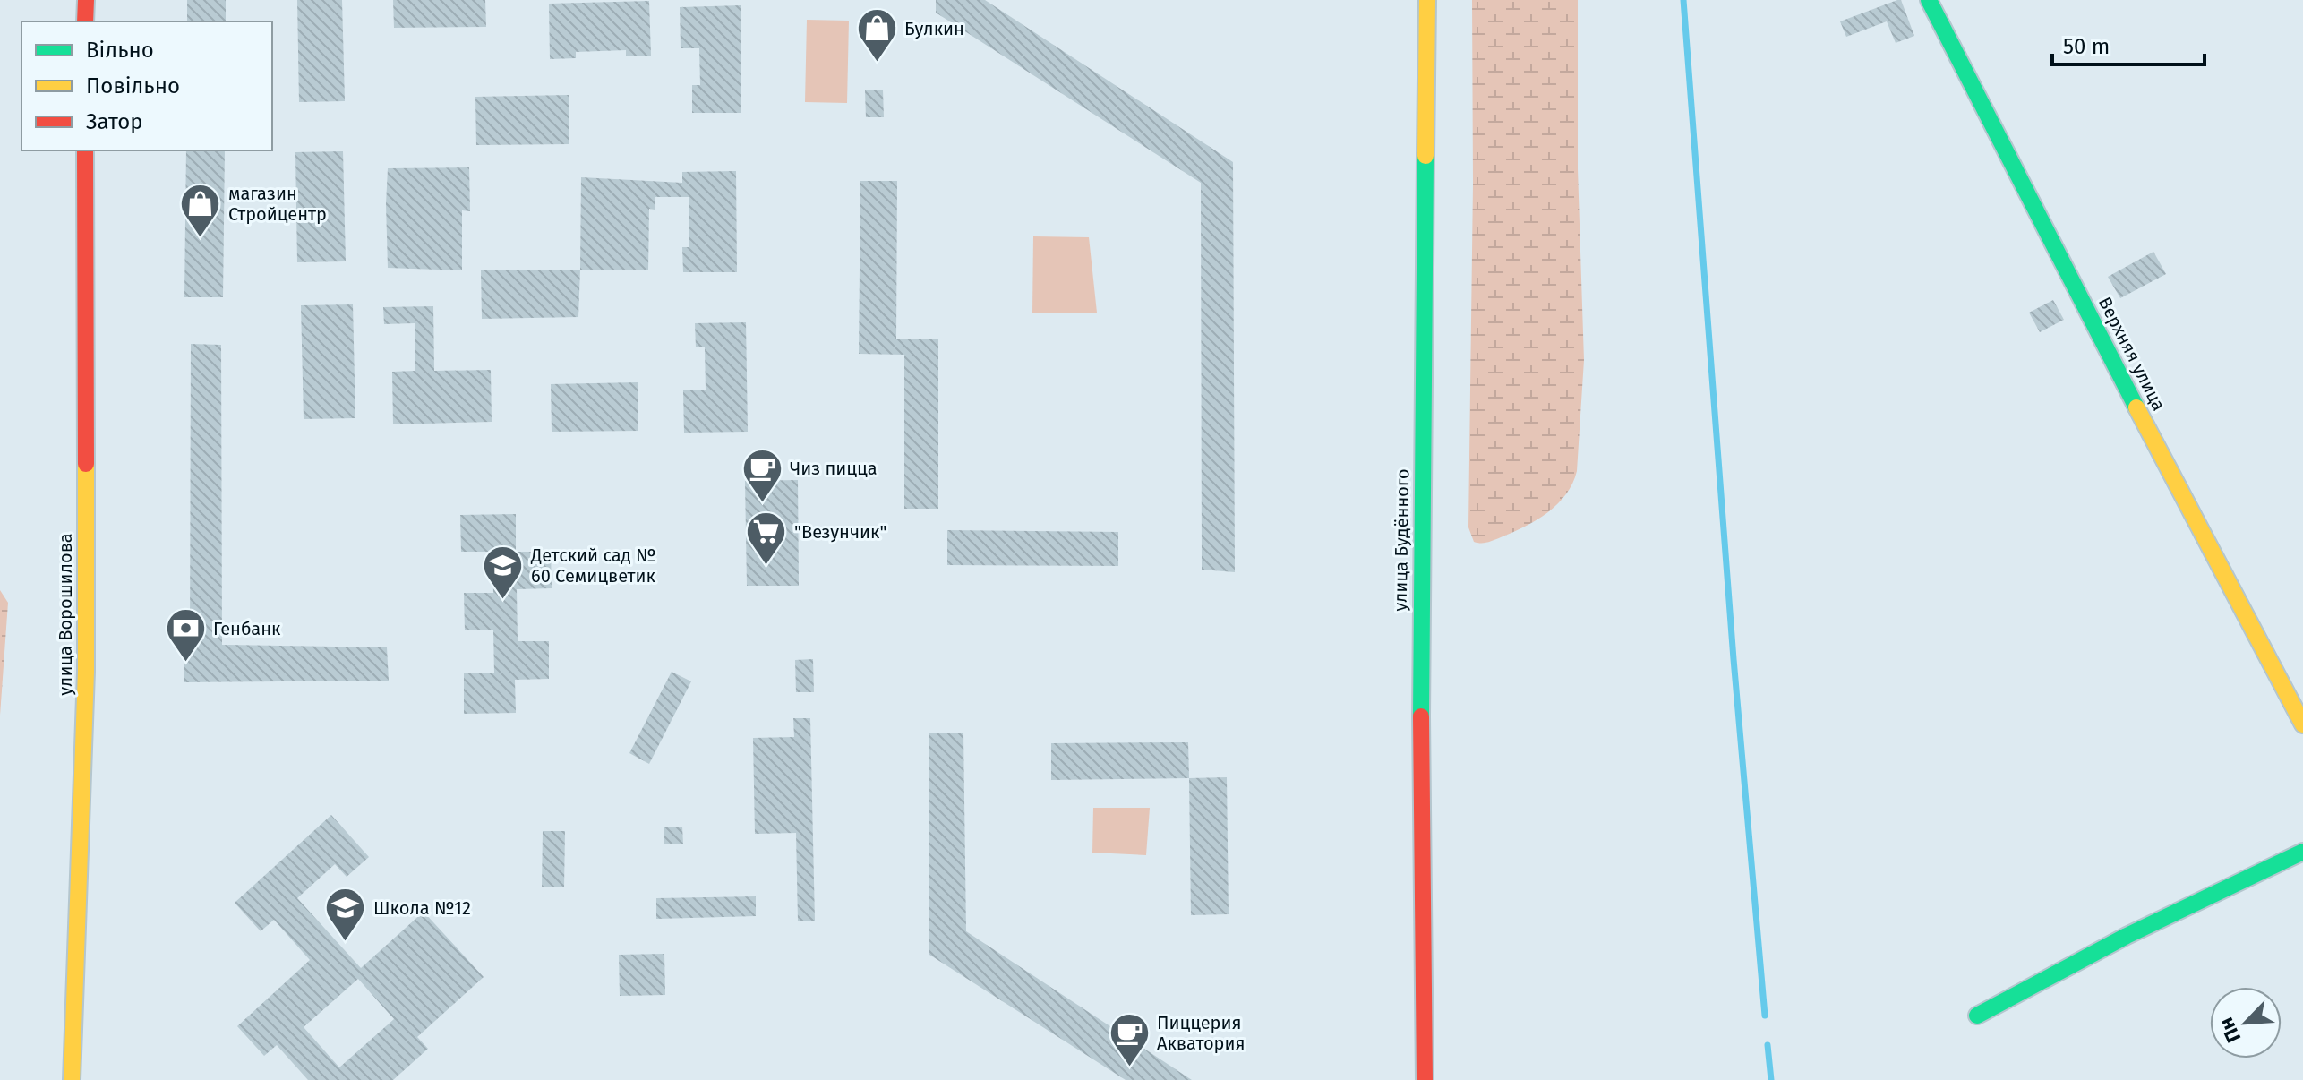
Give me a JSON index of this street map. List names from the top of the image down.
{
  "streets": {
    "main road": ["Верхняя улица", "улица Будённого", "улица Ворошилова"]
  },
  "places": {
    "shop": ["Булкин", "магазин Стройцентр"],
    "cafe": ["Чиз пицца", "Пиццерия Акватория"],
    "supermarket": ["\"Везунчик\""],
    "school or university": ["Детский сад № 60 Семицветик", "Школа №12"],
    "bank": ["Генбанк"]
  },
  "legend": ["Вільно", "Повільно", "Затор"],
  "scale_bar": "50 m",
  "north": "bottom left"
}
